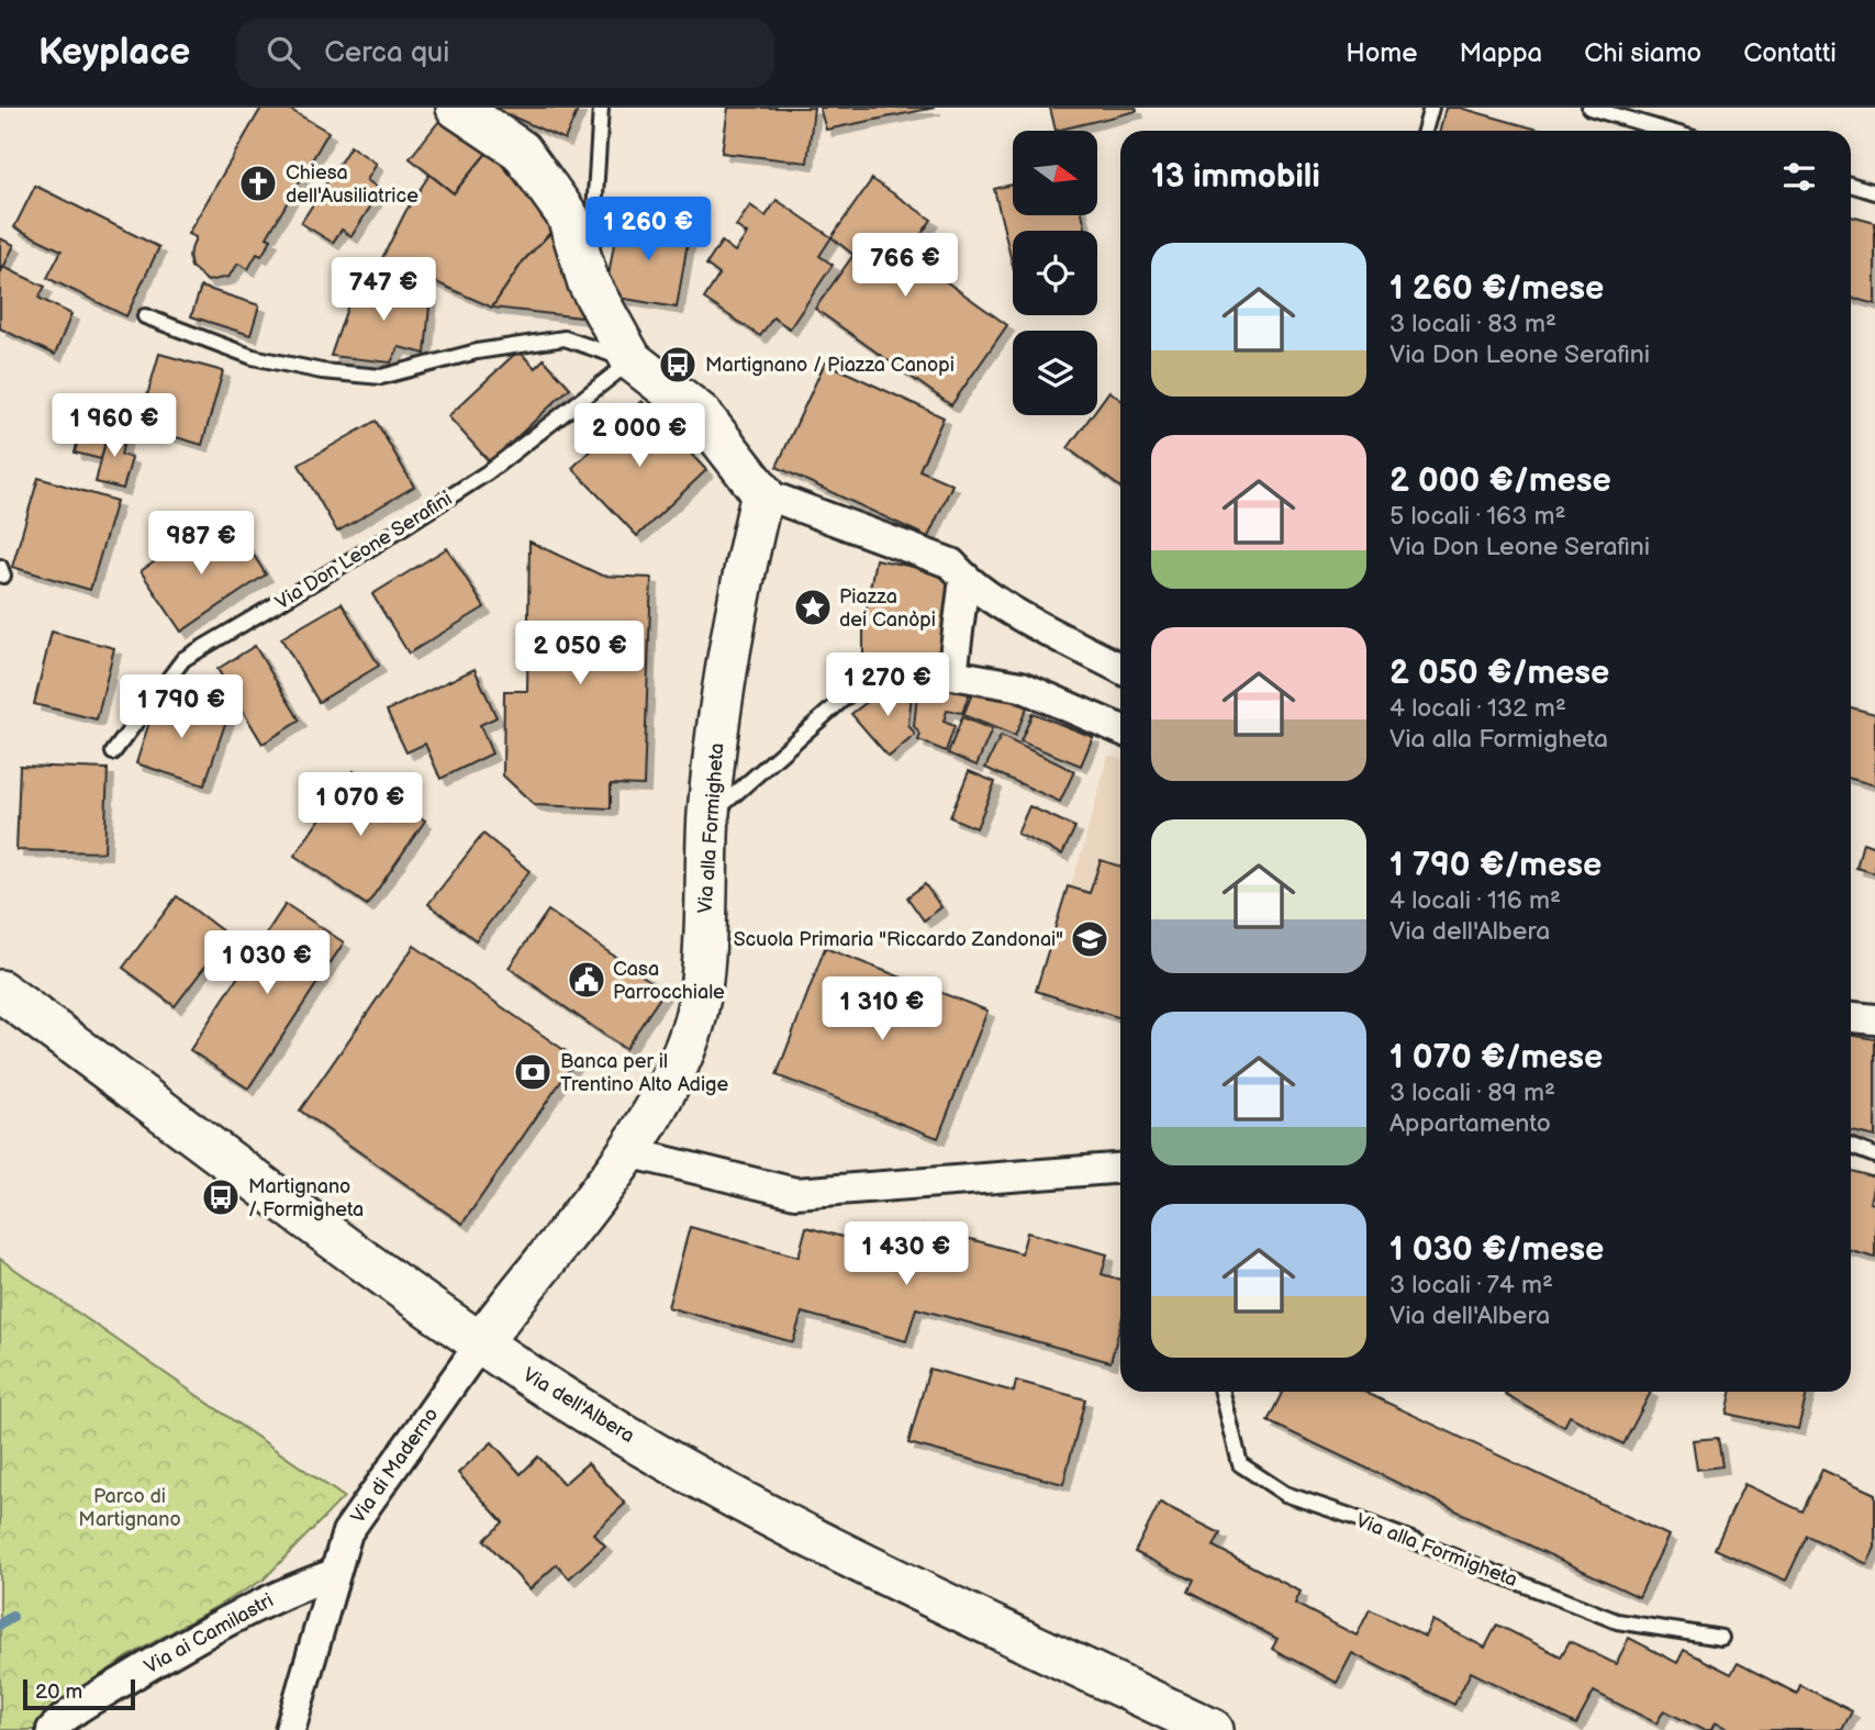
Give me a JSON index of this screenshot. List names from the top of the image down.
{
  "streets": {
    "street": [
      "Via alla Formigheta",
      "Via dell'Albera",
      "Via di Maderno",
      "Via ai Camilastri"
    ],
    "lane": ["Via Don Leone Serafini"]
  },
  "crossings": [
    ["Via alla Formigheta", "Via dell'Albera"],
    ["Via alla Formigheta", "Via di Maderno"],
    ["Via dell'Albera", "Via di Maderno"],
    ["Via di Maderno", "Via ai Camilastri"]
  ],
  "parks": ["Parco di Martignano"],
  "places": {
    "church": ["Chiesa dell'Ausiliatrice"],
    "bus stop": ["Martignano / Piazza Canopi", "Martignano / Formigheta"],
    "place": ["Piazza dei Canòpi"],
    "school or university": ["Scuola Primaria \"Riccardo Zandonai\""],
    "public building": ["Casa Parrocchiale"],
    "bank": ["Banca per il Trentino Alto Adige"]
  },
  "scale_bar": "20 m",
  "north": "right",
  "page": {
    "header": "Keyplace",
    "search": "Cerca qui",
    "nav": [
      "Home",
      "Mappa",
      "Chi siamo",
      "Contatti"
    ],
    "heading": "13 immobili",
    "price": [
      "1 260 €",
      "766 €",
      "747 €",
      "1 960 €",
      "2 000 €",
      "987 €",
      "2 050 €",
      "1 270 €",
      "1 790 €",
      "1 070 €",
      "1 030 €",
      "1 310 €",
      "1 430 €"
    ],
    "list": [
      {
        "name": "1 260 €/mese",
        "note": "3 locali · 83 m² · Via Don Leone Serafini"
      },
      {
        "name": "2 000 €/mese",
        "note": "5 locali · 163 m² · Via Don Leone Serafini"
      },
      {
        "name": "2 050 €/mese",
        "note": "4 locali · 132 m² · Via alla Formigheta"
      },
      {
        "name": "1 790 €/mese",
        "note": "4 locali · 116 m² · Via dell'Albera"
      },
      {
        "name": "1 070 €/mese",
        "note": "3 locali · 89 m² · Appartamento"
      },
      {
        "name": "1 030 €/mese",
        "note": "3 locali · 74 m² · Via dell'Albera"
      }
    ],
    "scale": "20 m"
  }
}
